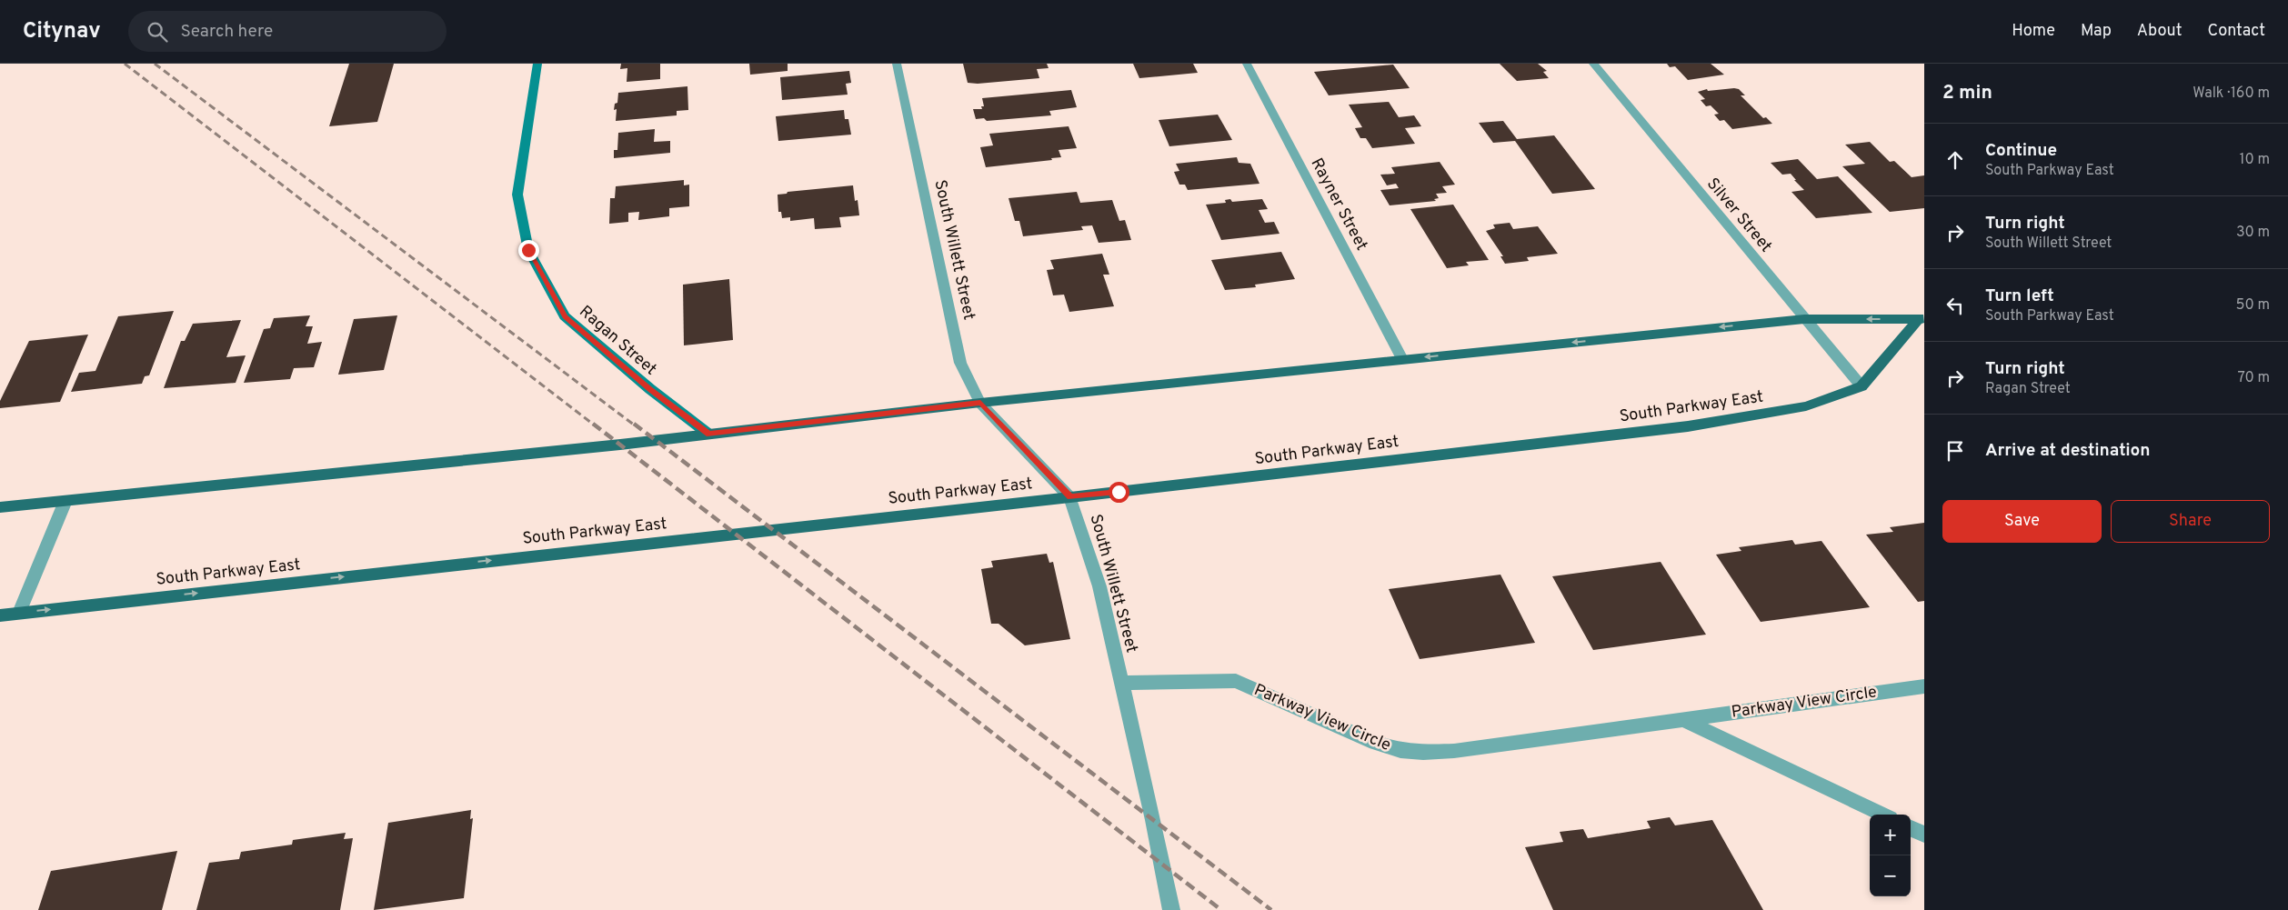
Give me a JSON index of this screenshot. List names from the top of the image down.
{
  "streets": {
    "main road": ["South Parkway East"],
    "street": [
      "Rayner Street",
      "Silver Street",
      "South Willett Street",
      "Ragan Street",
      "Parkway View Circle"
    ]
  },
  "crossings": [
    ["Rayner Street", "South Parkway East"],
    ["Silver Street", "South Parkway East"],
    ["South Willett Street", "South Parkway East"],
    ["South Willett Street", "Parkway View Circle"],
    ["Ragan Street", "South Parkway East"]
  ],
  "page": {
    "header": "Citynav",
    "search": "Search here",
    "nav": [
      "Home",
      "Map",
      "About",
      "Contact"
    ],
    "heading": ["2 min", "Walk · 160 m"],
    "list": [
      ["Continue", "South Parkway East", "10 m"],
      ["Turn right", "South Willett Street", "30 m"],
      ["Turn left", "South Parkway East", "50 m"],
      ["Turn right", "Ragan Street", "70 m"],
      "Arrive at destination"
    ],
    "buttons": ["Save", "Share"],
    "map_buttons": ["+", "−"]
  }
}
